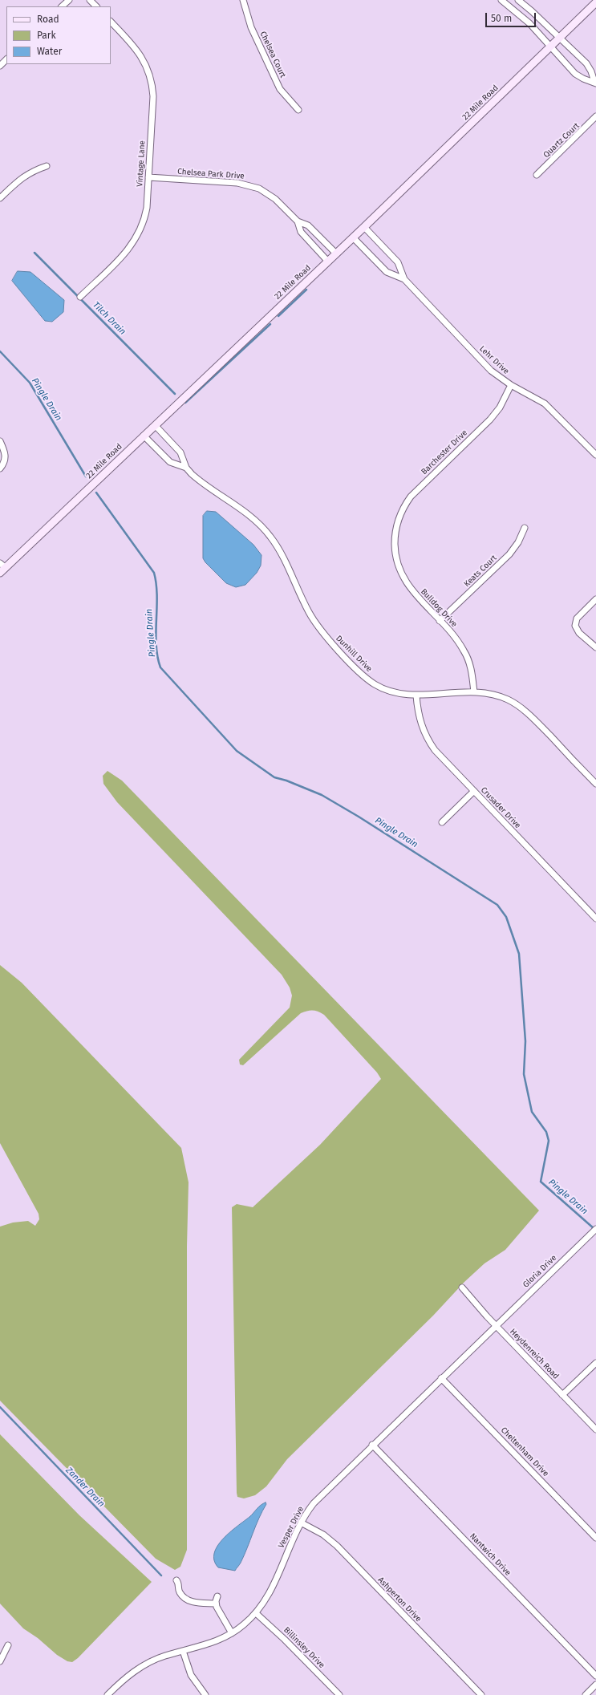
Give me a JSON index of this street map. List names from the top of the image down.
{
  "streets": {
    "street": [
      "Chelsea Court",
      "22 Mile Road",
      "Quartz Court",
      "Vintage Lane",
      "Chelsea Park Drive",
      "Lehr Drive",
      "Barchester Drive",
      "Keats Court",
      "Bulldog Drive",
      "Dunhill Drive",
      "Crusader Drive",
      "Gloria Drive",
      "Heydenreich Road",
      "Cheltenham Drive",
      "Vesper Drive",
      "Nantwich Drive",
      "Ashperton Drive",
      "Billinsley Drive"
    ]
  },
  "crossings": [
    ["22 Mile Road", "Chelsea Park Drive"],
    ["22 Mile Road", "Lehr Drive"],
    ["22 Mile Road", "Dunhill Drive"],
    ["Vintage Lane", "Chelsea Park Drive"],
    ["Lehr Drive", "Barchester Drive"],
    ["Barchester Drive", "Bulldog Drive"],
    ["Keats Court", "Bulldog Drive"],
    ["Bulldog Drive", "Dunhill Drive"],
    ["Dunhill Drive", "Crusader Drive"],
    ["Gloria Drive", "Heydenreich Road"],
    ["Gloria Drive", "Vesper Drive"],
    ["Heydenreich Road", "Vesper Drive"],
    ["Cheltenham Drive", "Vesper Drive"],
    ["Vesper Drive", "Nantwich Drive"],
    ["Vesper Drive", "Ashperton Drive"],
    ["Vesper Drive", "Billinsley Drive"]
  ],
  "water": ["Tilch Drain", "Pingle Drain", "Zander Drain"],
  "legend": ["Road", "Park", "Water"],
  "scale_bar": "50 m"
}
